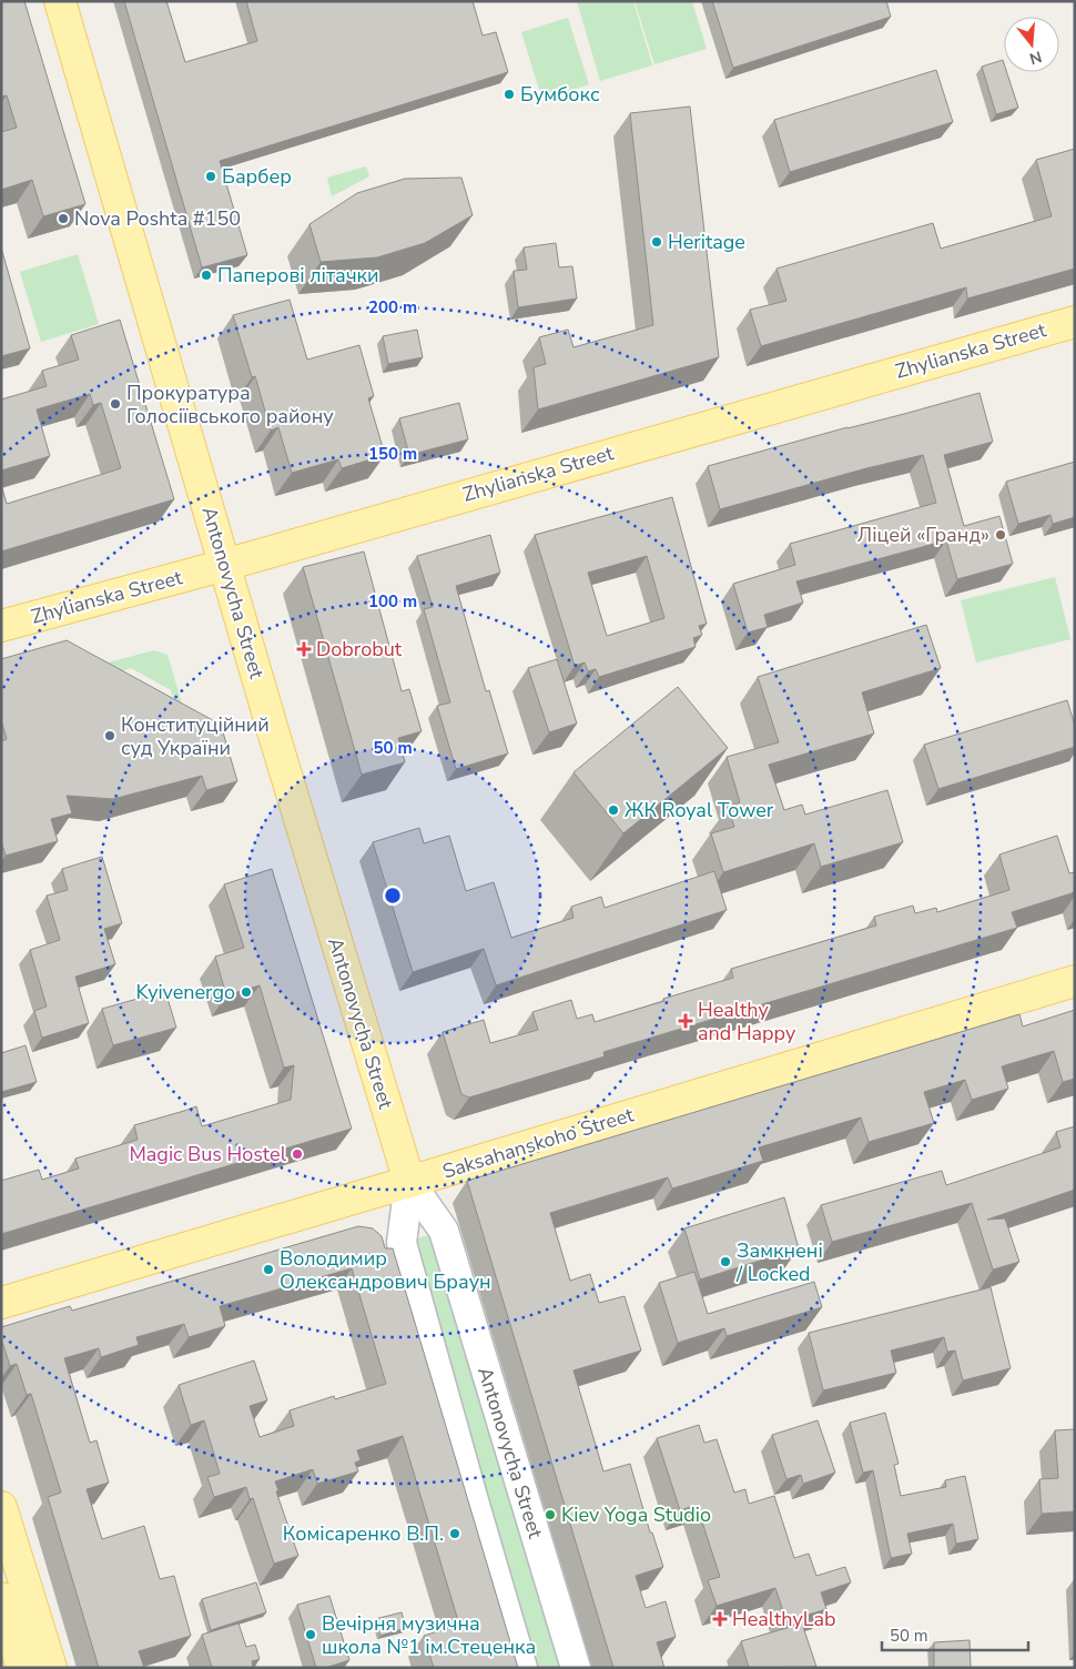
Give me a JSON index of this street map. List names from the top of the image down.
{
  "streets": {
    "main road": ["Zhylianska Street", "Antonovycha Street", "Saksahanskoho Street"]
  },
  "crossings": [
    ["Zhylianska Street", "Antonovycha Street"],
    ["Antonovycha Street", "Saksahanskoho Street"]
  ],
  "places": {
    "other": [
      "Бумбокс",
      "Барбер",
      "Nova Poshta #150",
      "Heritage",
      "Паперові літачки",
      "Прокуратура Голосіївського району",
      "Ліцей «Гранд»",
      "Конституційний суд України",
      "ЖК Royal Tower",
      "Kyivenergo",
      "Magic Bus Hostel",
      "Замкнені / Locked",
      "Володимир Олександрович Браун",
      "Kiev Yoga Studio",
      "Комісаренко В.П.",
      "Вечірня музична школа №1 ім.Стеценка"
    ],
    "health": ["Dobrobut", "Healthy and Happy", "HealthyLab"]
  },
  "scale_bar": "50 m",
  "north": "bottom",
  "rings": [
    "200 m",
    "150 m",
    "100 m",
    "50 m"
  ]
}
